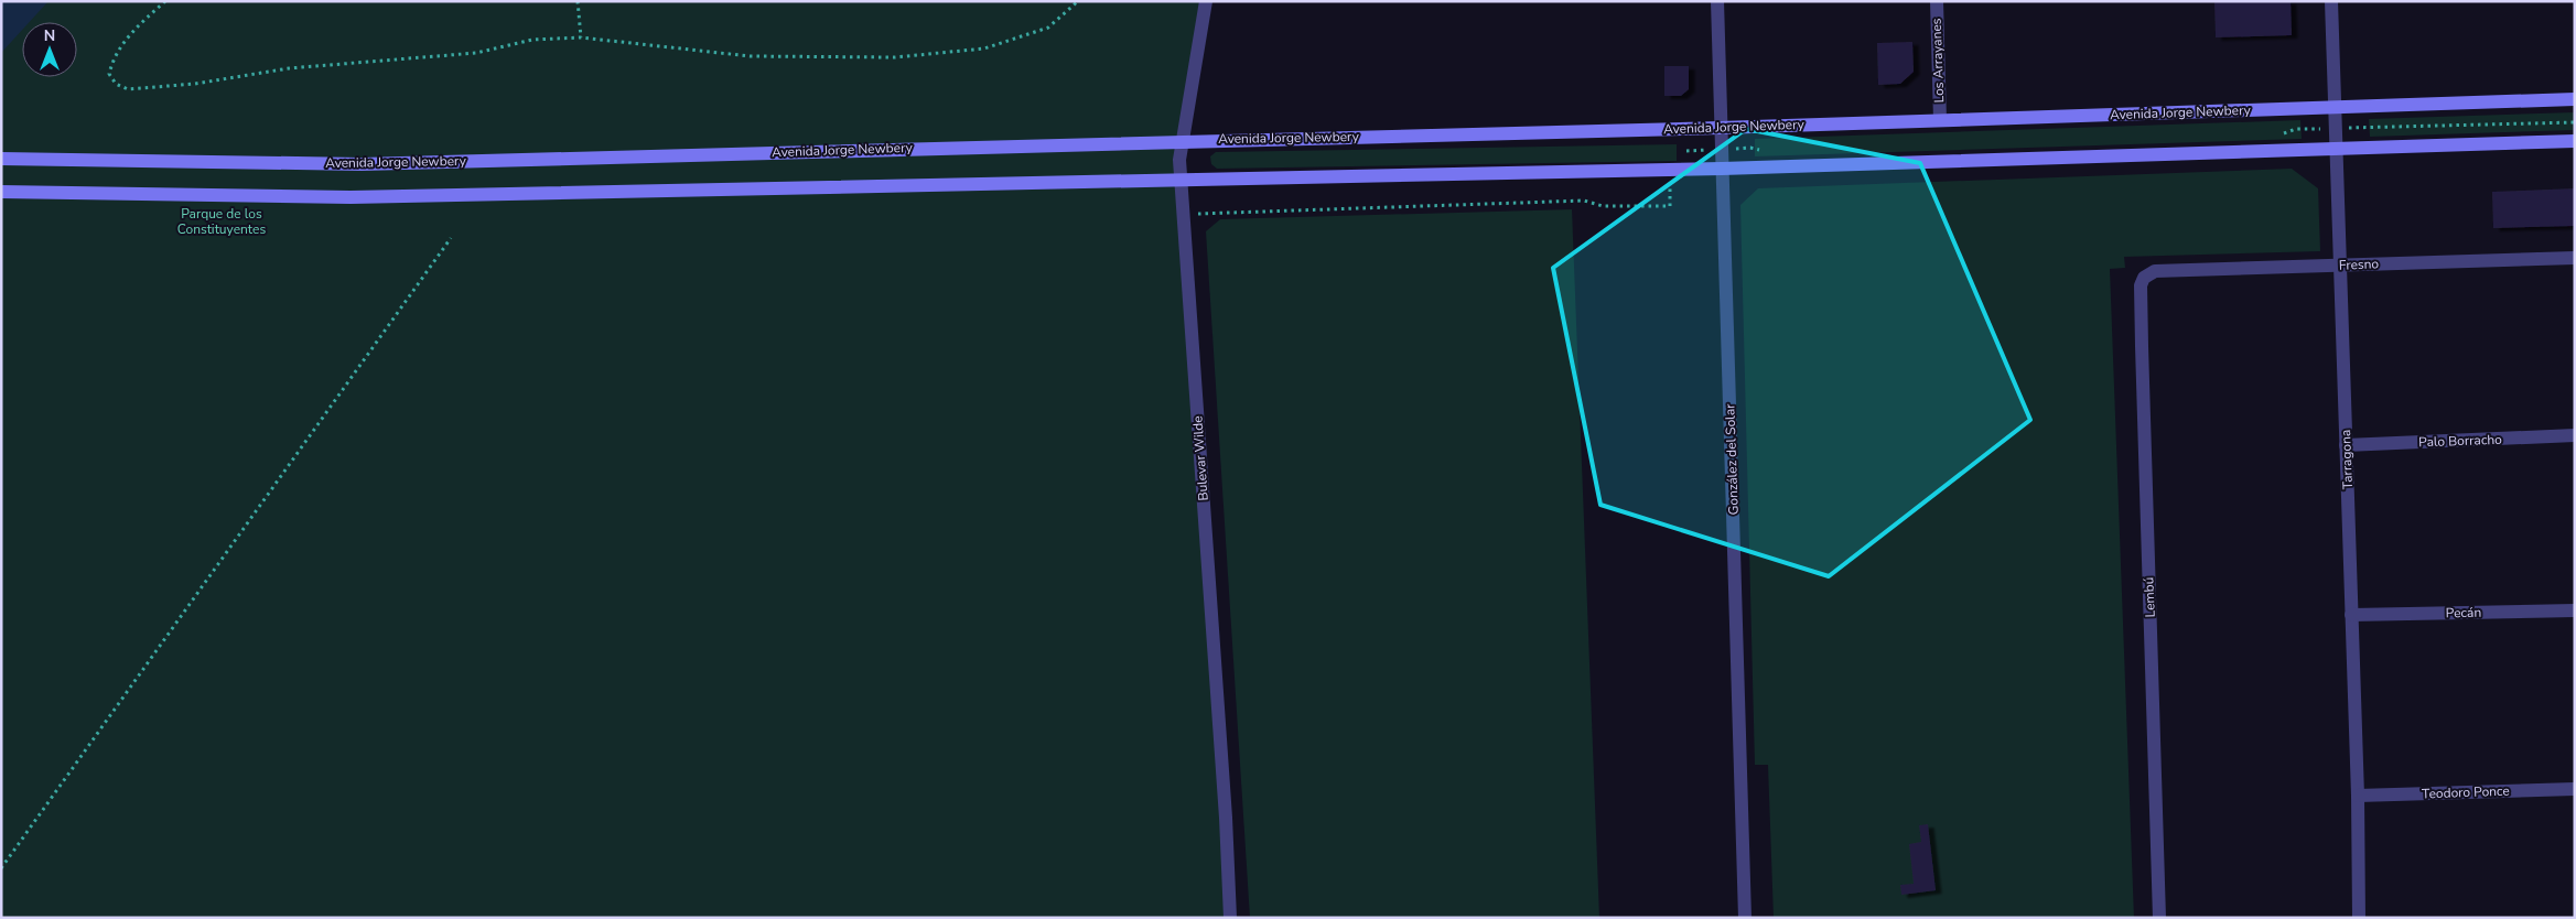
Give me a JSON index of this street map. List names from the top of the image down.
{
  "streets": {
    "main road": ["Avenida Jorge Newbery"],
    "street": [
      "Los Arrayanes",
      "Fresno",
      "Palo Borracho",
      "Bulevar Wilde",
      "González del Solar",
      "Tarragona",
      "Lembú",
      "Pecán",
      "Teodoro Ponce"
    ]
  },
  "crossings": [
    ["Los Arrayanes", "Avenida Jorge Newbery"],
    ["Avenida Jorge Newbery", "Bulevar Wilde"],
    ["Avenida Jorge Newbery", "González del Solar"],
    ["Avenida Jorge Newbery", "Tarragona"],
    ["Fresno", "Tarragona"],
    ["Fresno", "Lembú"],
    ["Palo Borracho", "Tarragona"],
    ["Tarragona", "Pecán"],
    ["Tarragona", "Teodoro Ponce"]
  ],
  "parks": ["Parque de los Constituyentes"],
  "north": "top"
}
